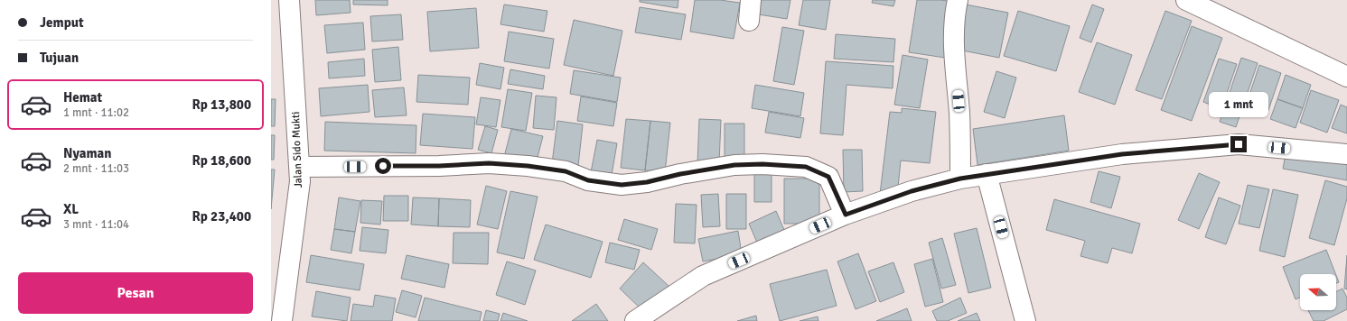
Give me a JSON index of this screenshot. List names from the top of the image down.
{
  "streets": {
    "street": ["Jalan Sido Mukti"]
  },
  "north": "left",
  "page": {
    "banner": ["Jemput", "Tujuan"],
    "list": [
      {
        "name": "Hemat",
        "note": "1 mnt · 11:02",
        "value": "Rp 13,800"
      },
      {
        "name": "Nyaman",
        "note": "2 mnt · 11:03",
        "value": "Rp 18,600"
      },
      {
        "name": "XL",
        "note": "3 mnt · 11:04",
        "value": "Rp 23,400"
      }
    ],
    "bubble": "1 mnt",
    "buttons": "Pesan"
  }
}
